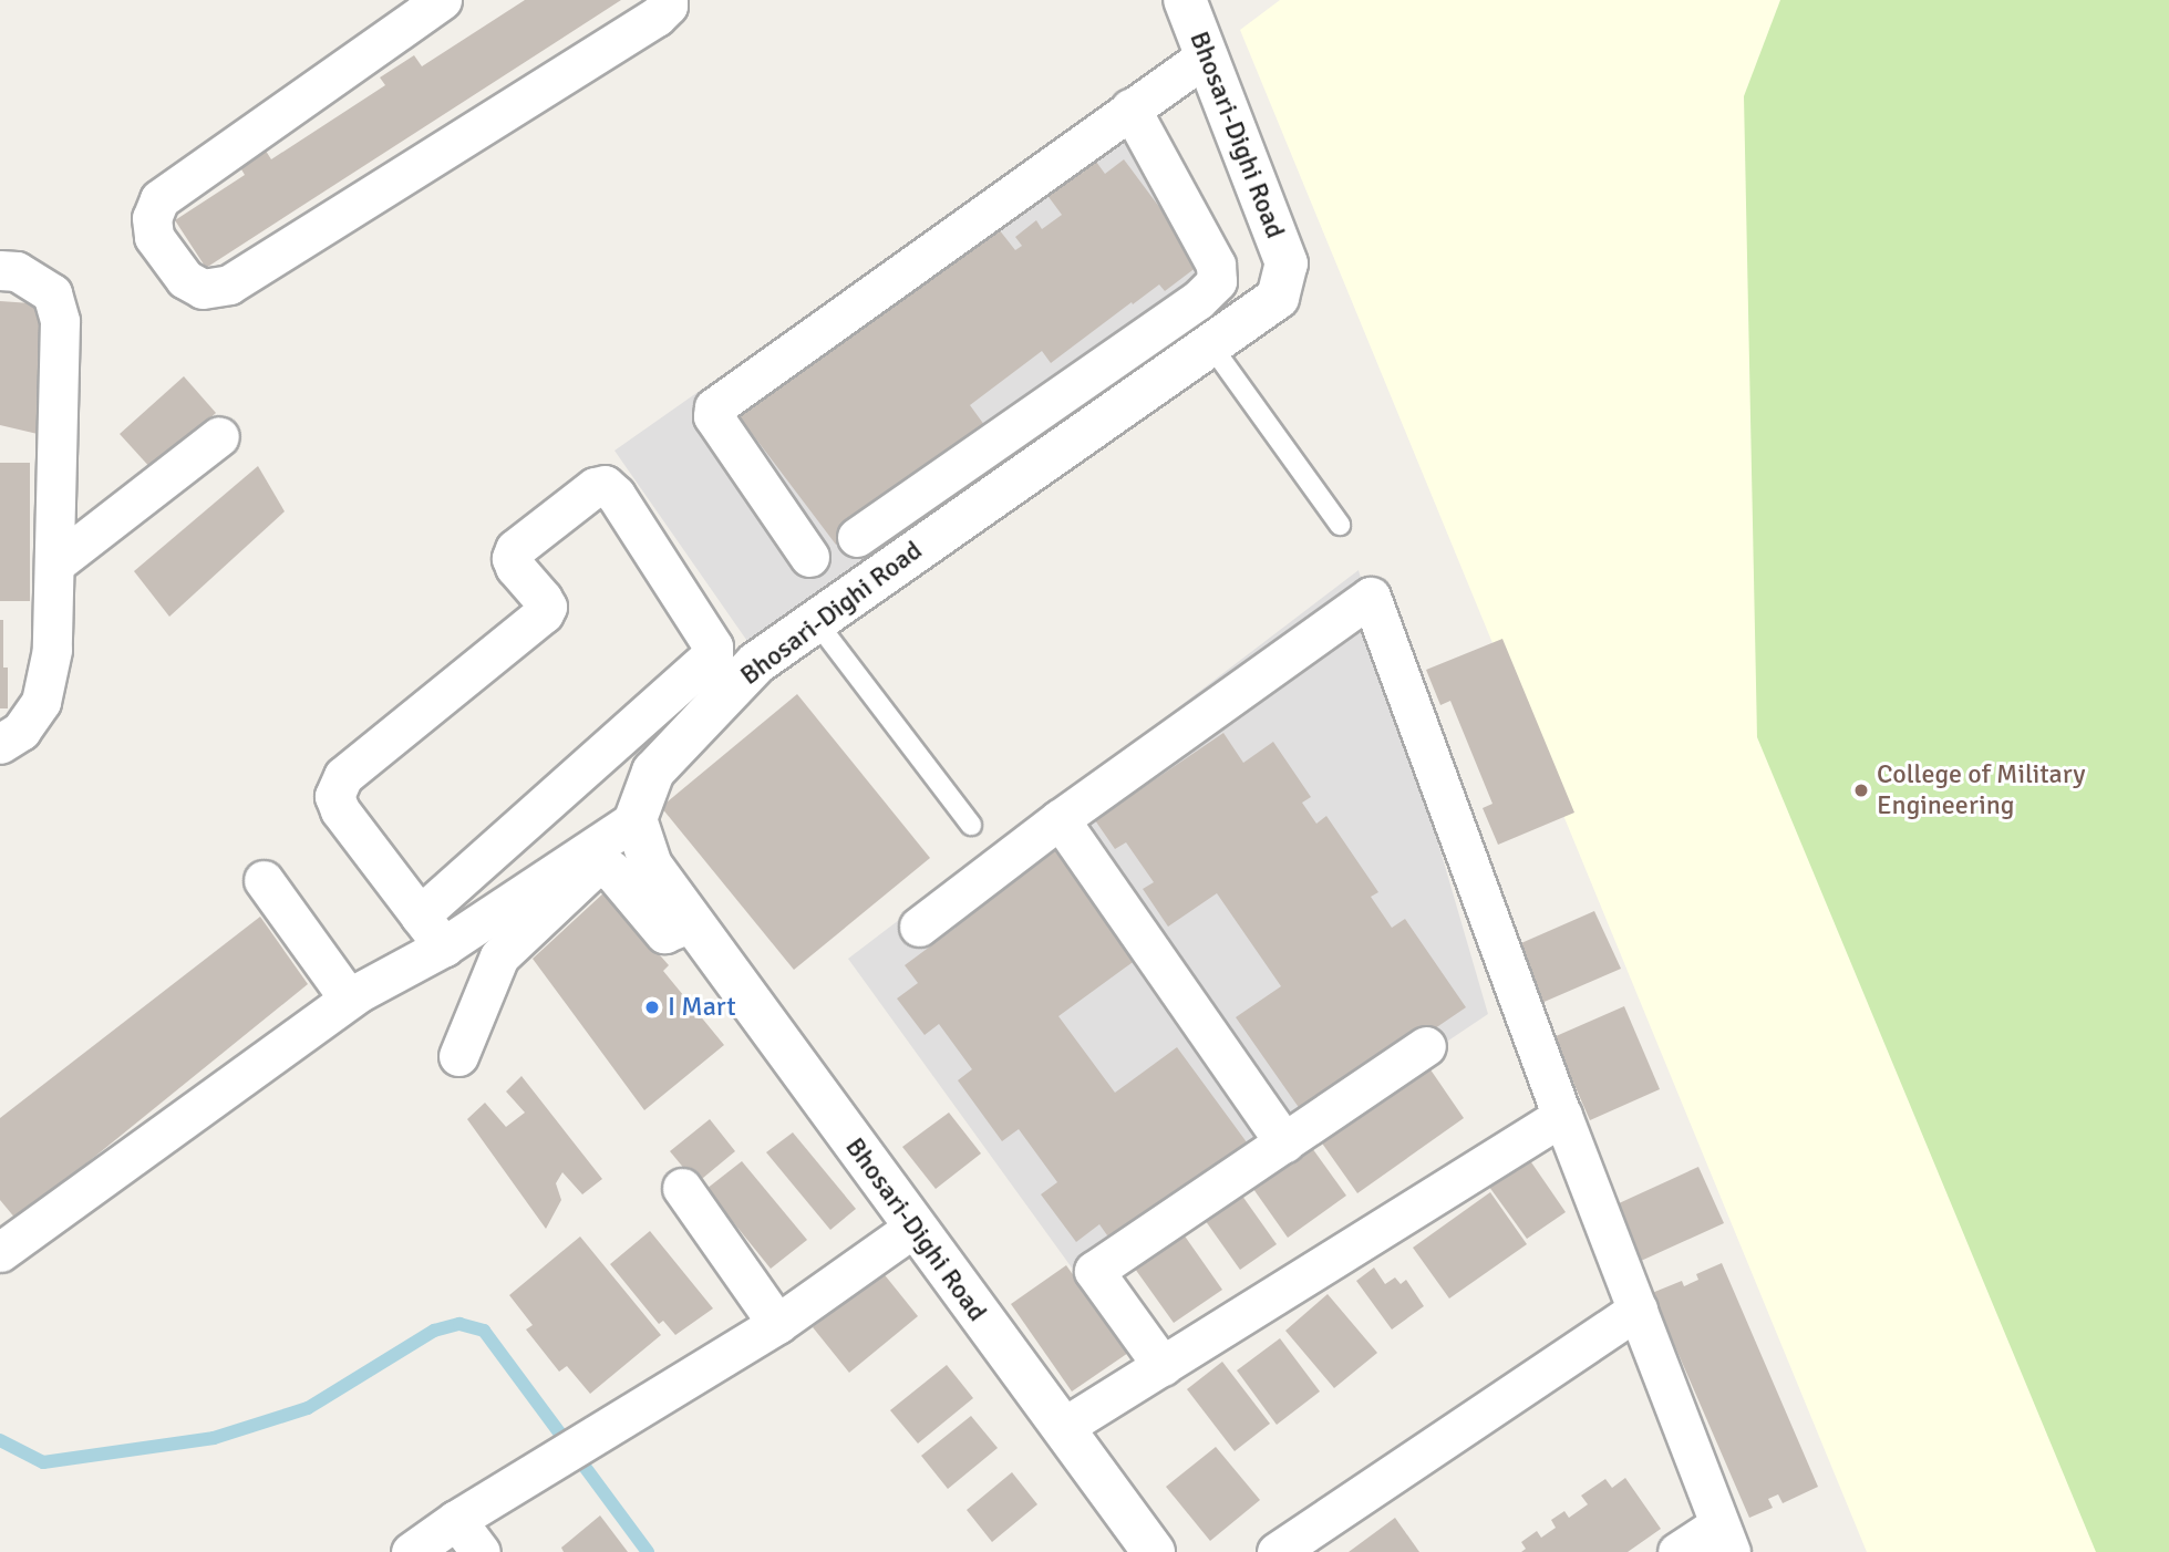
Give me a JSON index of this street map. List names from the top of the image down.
{
  "streets": {
    "street": ["Bhosari-Dighi Road"]
  },
  "places": ["College of Military Engineering", "I Mart"]
}
